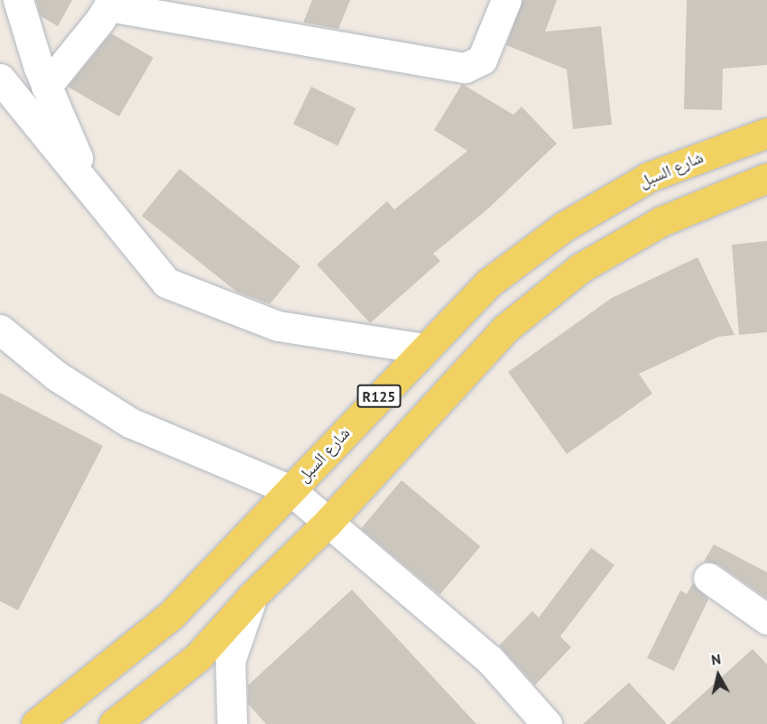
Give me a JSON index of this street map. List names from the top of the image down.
{
  "streets": {
    "main road": ["شارع السبل", "R125"]
  },
  "north": "top"
}
